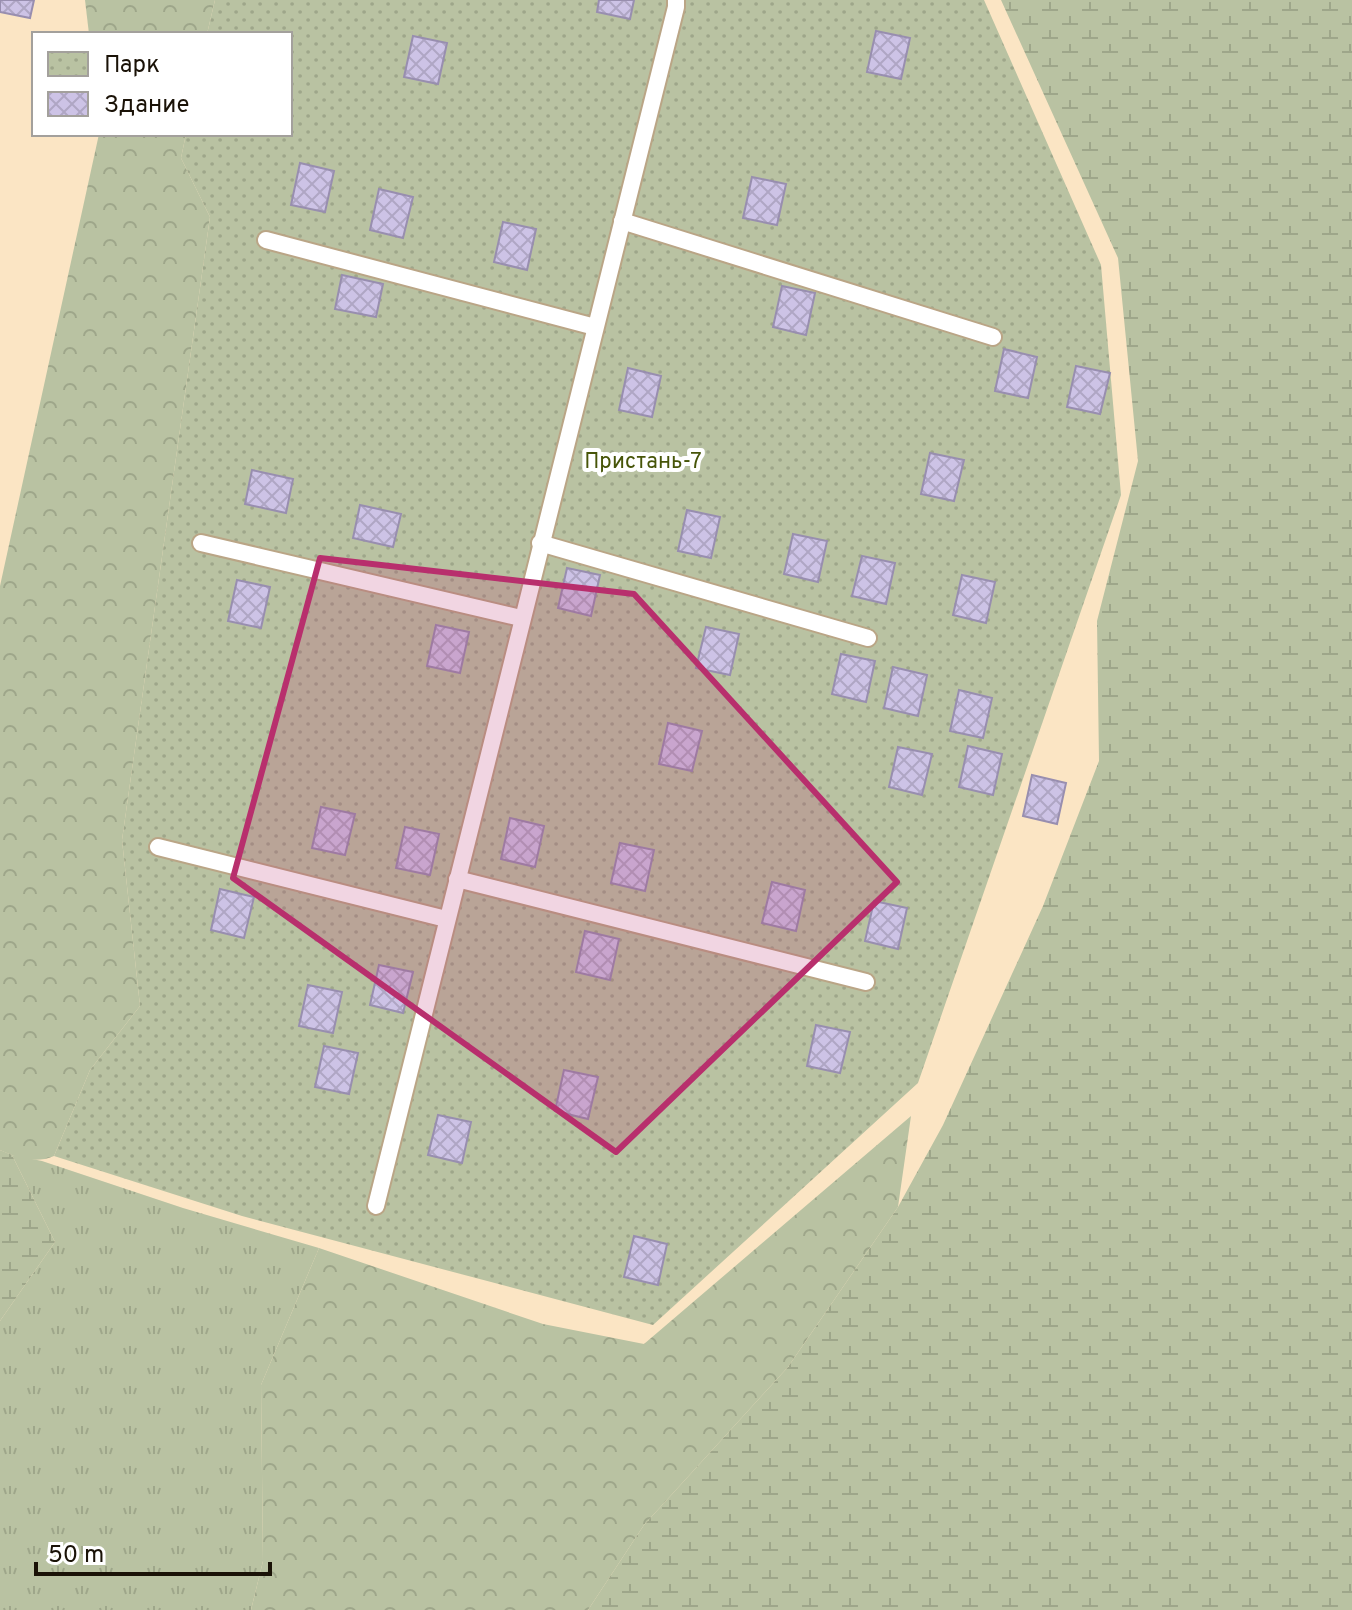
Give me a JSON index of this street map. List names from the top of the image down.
{
  "parks": ["Пристань-7"],
  "legend": ["Парк", "Здание"],
  "scale_bar": "50 m"
}
